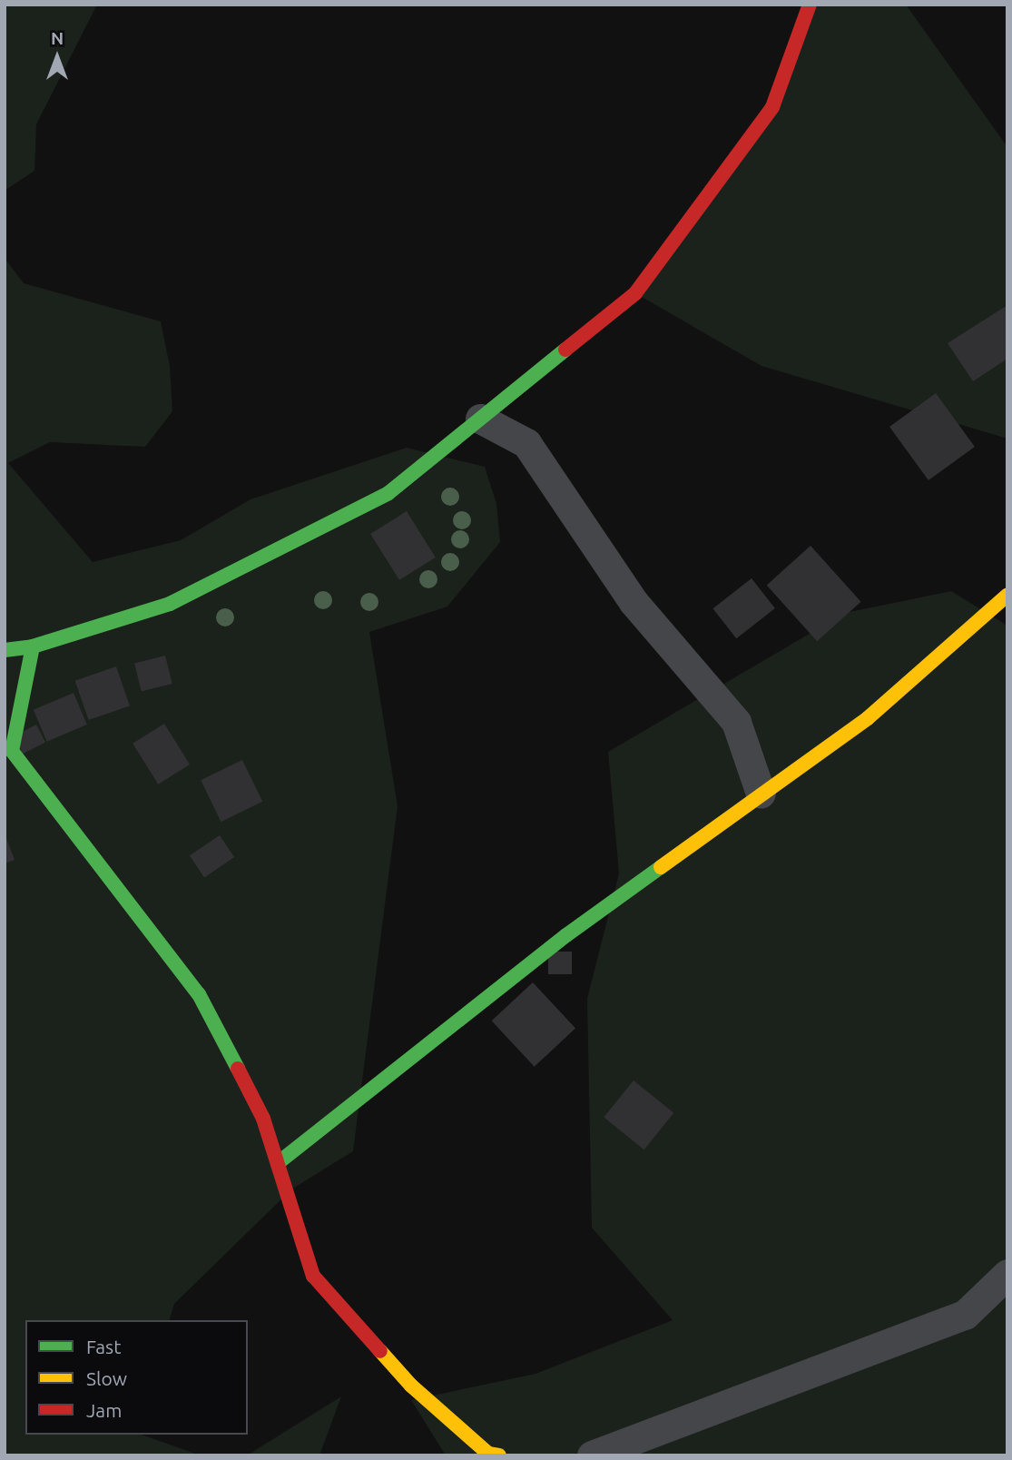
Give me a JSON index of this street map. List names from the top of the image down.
{
  "legend": ["Fast", "Slow", "Jam"],
  "north": "top"
}
